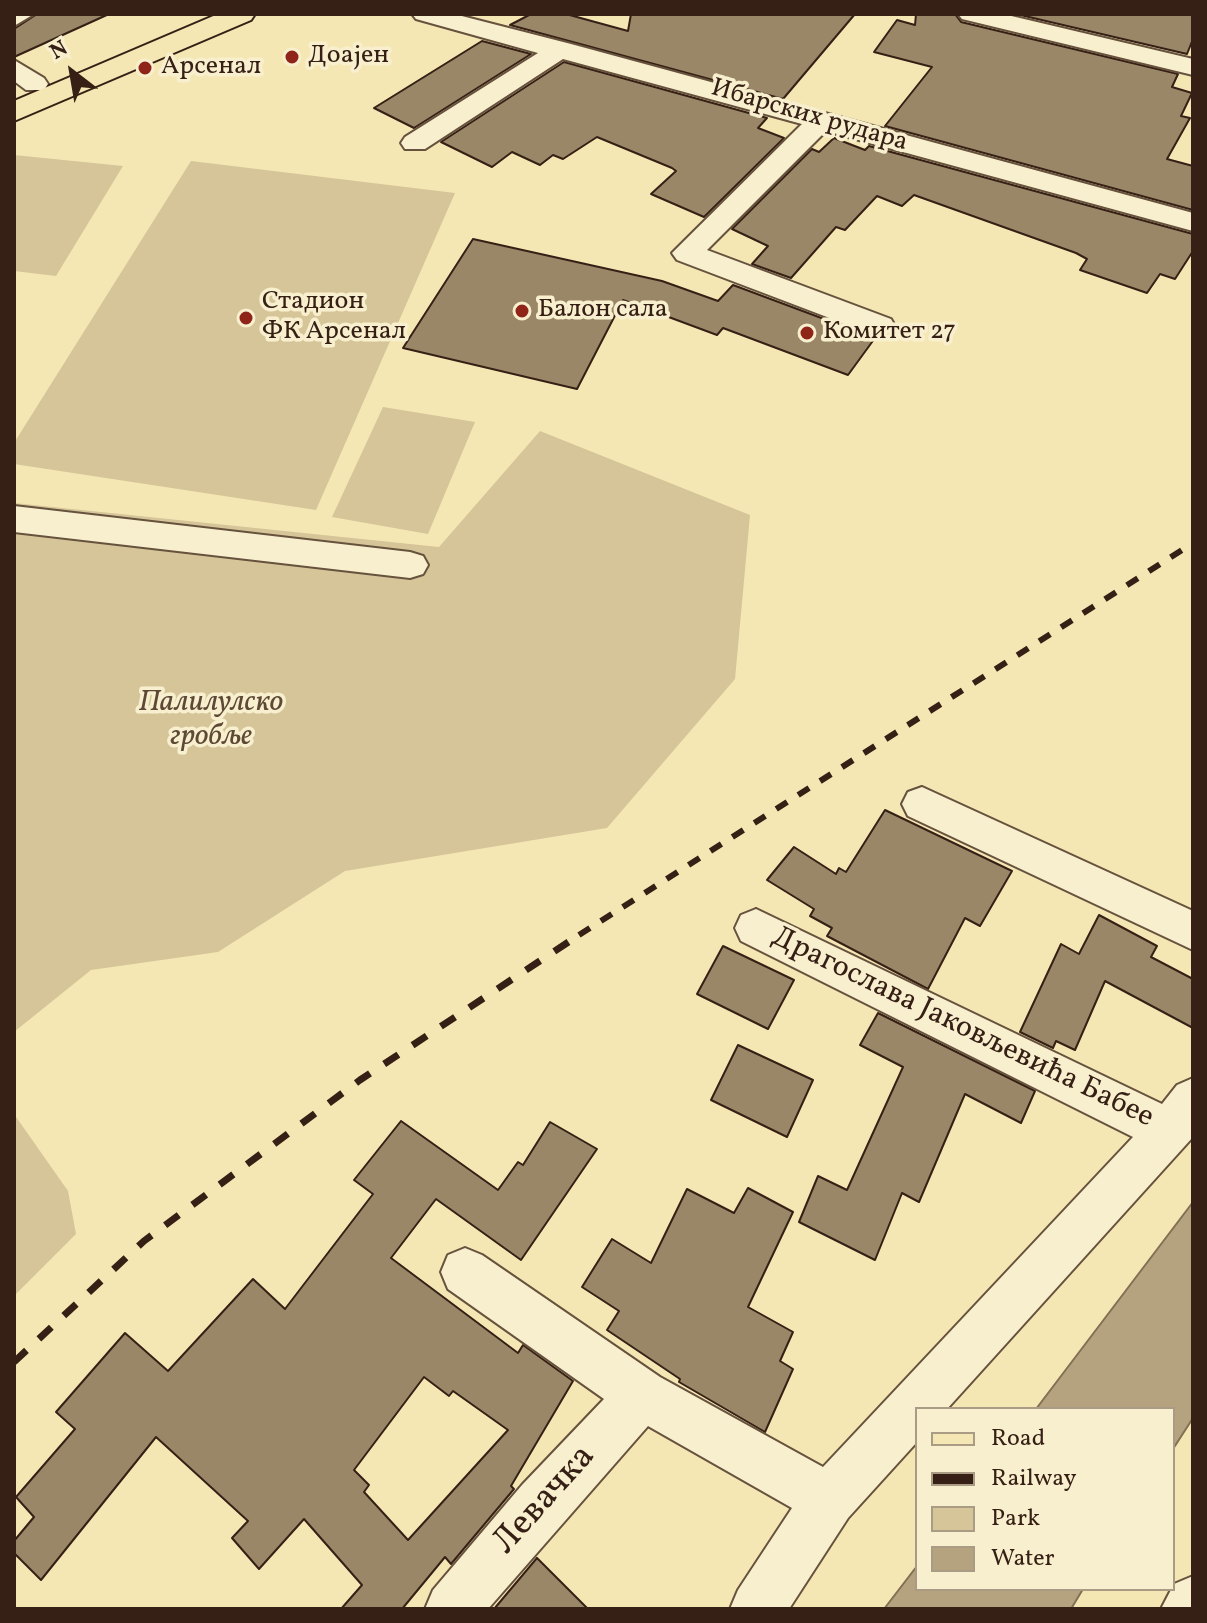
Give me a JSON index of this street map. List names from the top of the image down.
{
  "streets": {
    "street": ["Ибарских рудара", "Драгослава Јаковљевића Бабее", "Левачка"]
  },
  "parks": ["Палилулско гробље"],
  "places": [
    "Доајен",
    "Арсенал",
    "Балон сала",
    "Стадион ФК Арсенал",
    "Комитет 27"
  ],
  "legend": [
    "Road",
    "Railway",
    "Park",
    "Water"
  ],
  "north": "top left"
}
